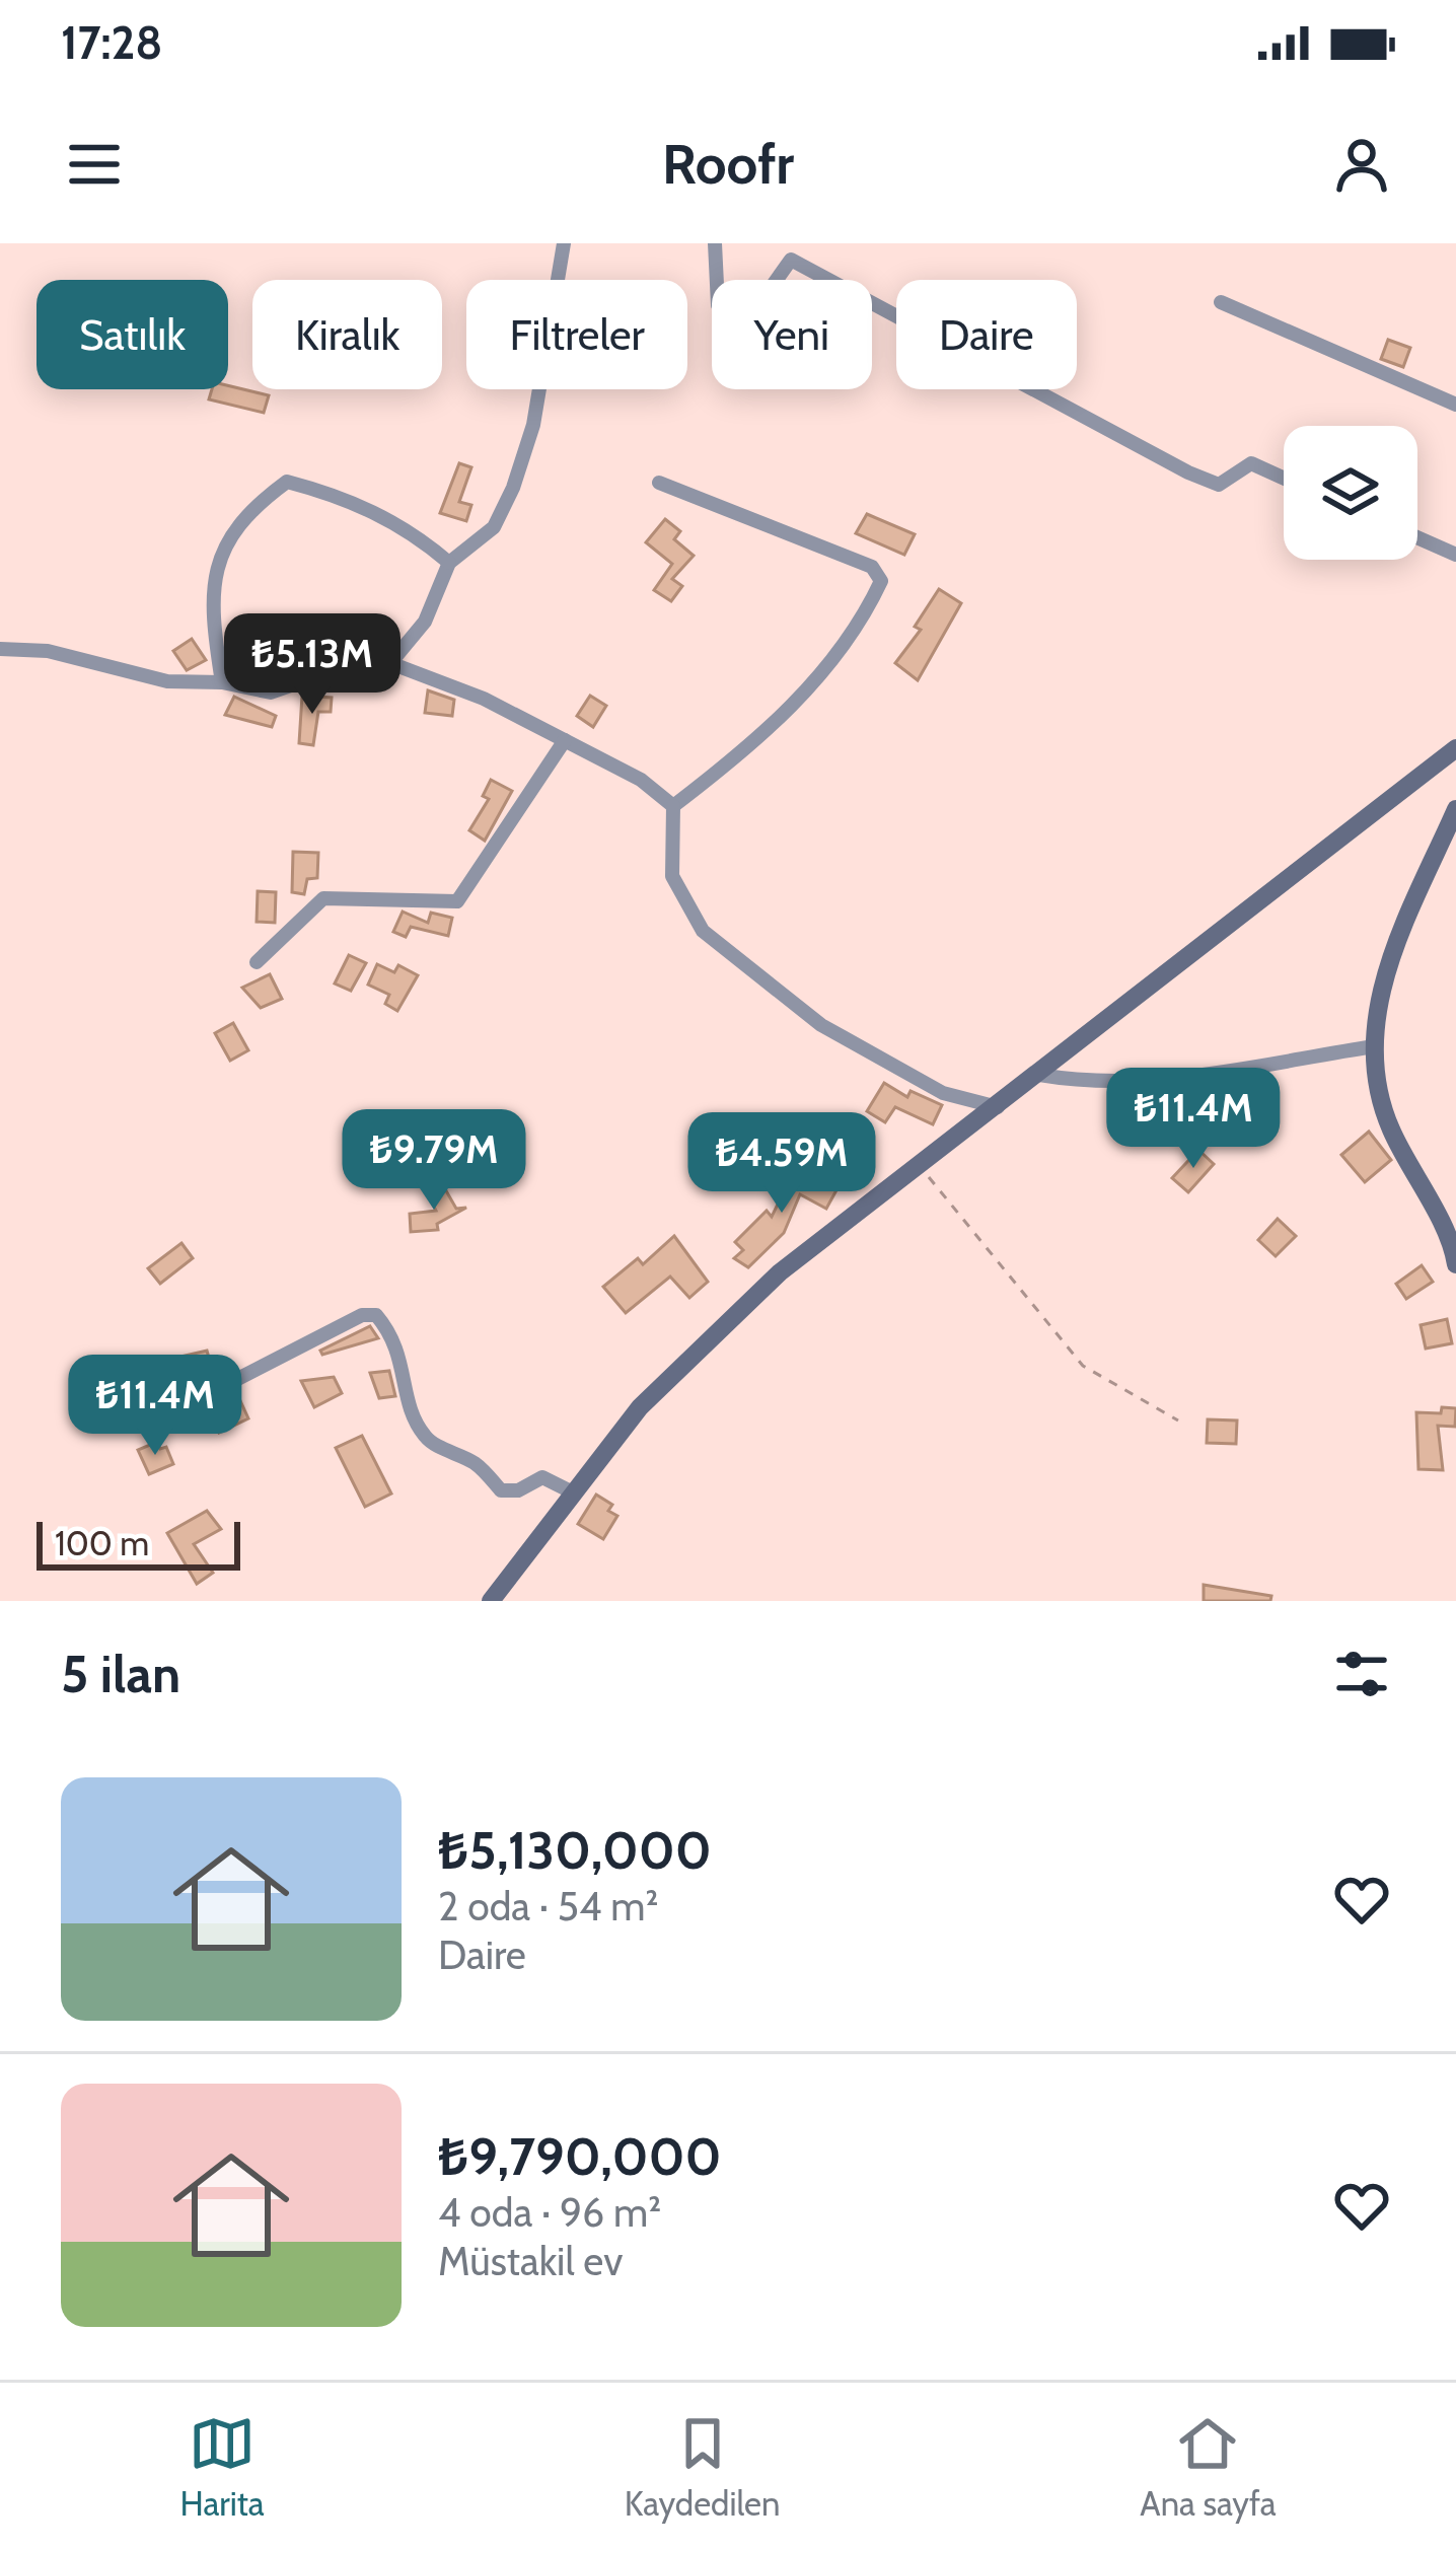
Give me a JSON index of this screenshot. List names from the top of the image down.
{
  "scale_bar": "100 m",
  "page": {
    "status": "17:28",
    "header": "Roofr",
    "chip": [
      "Satılık",
      "Kiralık",
      "Filtreler",
      "Yeni",
      "Daire"
    ],
    "price": [
      "₺5.13M",
      "₺11.4M",
      "₺9.79M",
      "₺4.59M",
      "₺11.4M"
    ],
    "scale": "100 m",
    "heading": "5 ilan",
    "list": [
      {
        "name": "₺5,130,000",
        "note": "2 oda · 54 m² · Daire"
      },
      {
        "name": "₺9,790,000",
        "note": "4 oda · 96 m² · Müstakil ev"
      }
    ],
    "tabs": ["Harita", "Kaydedilen", "Ana sayfa"]
  }
}
